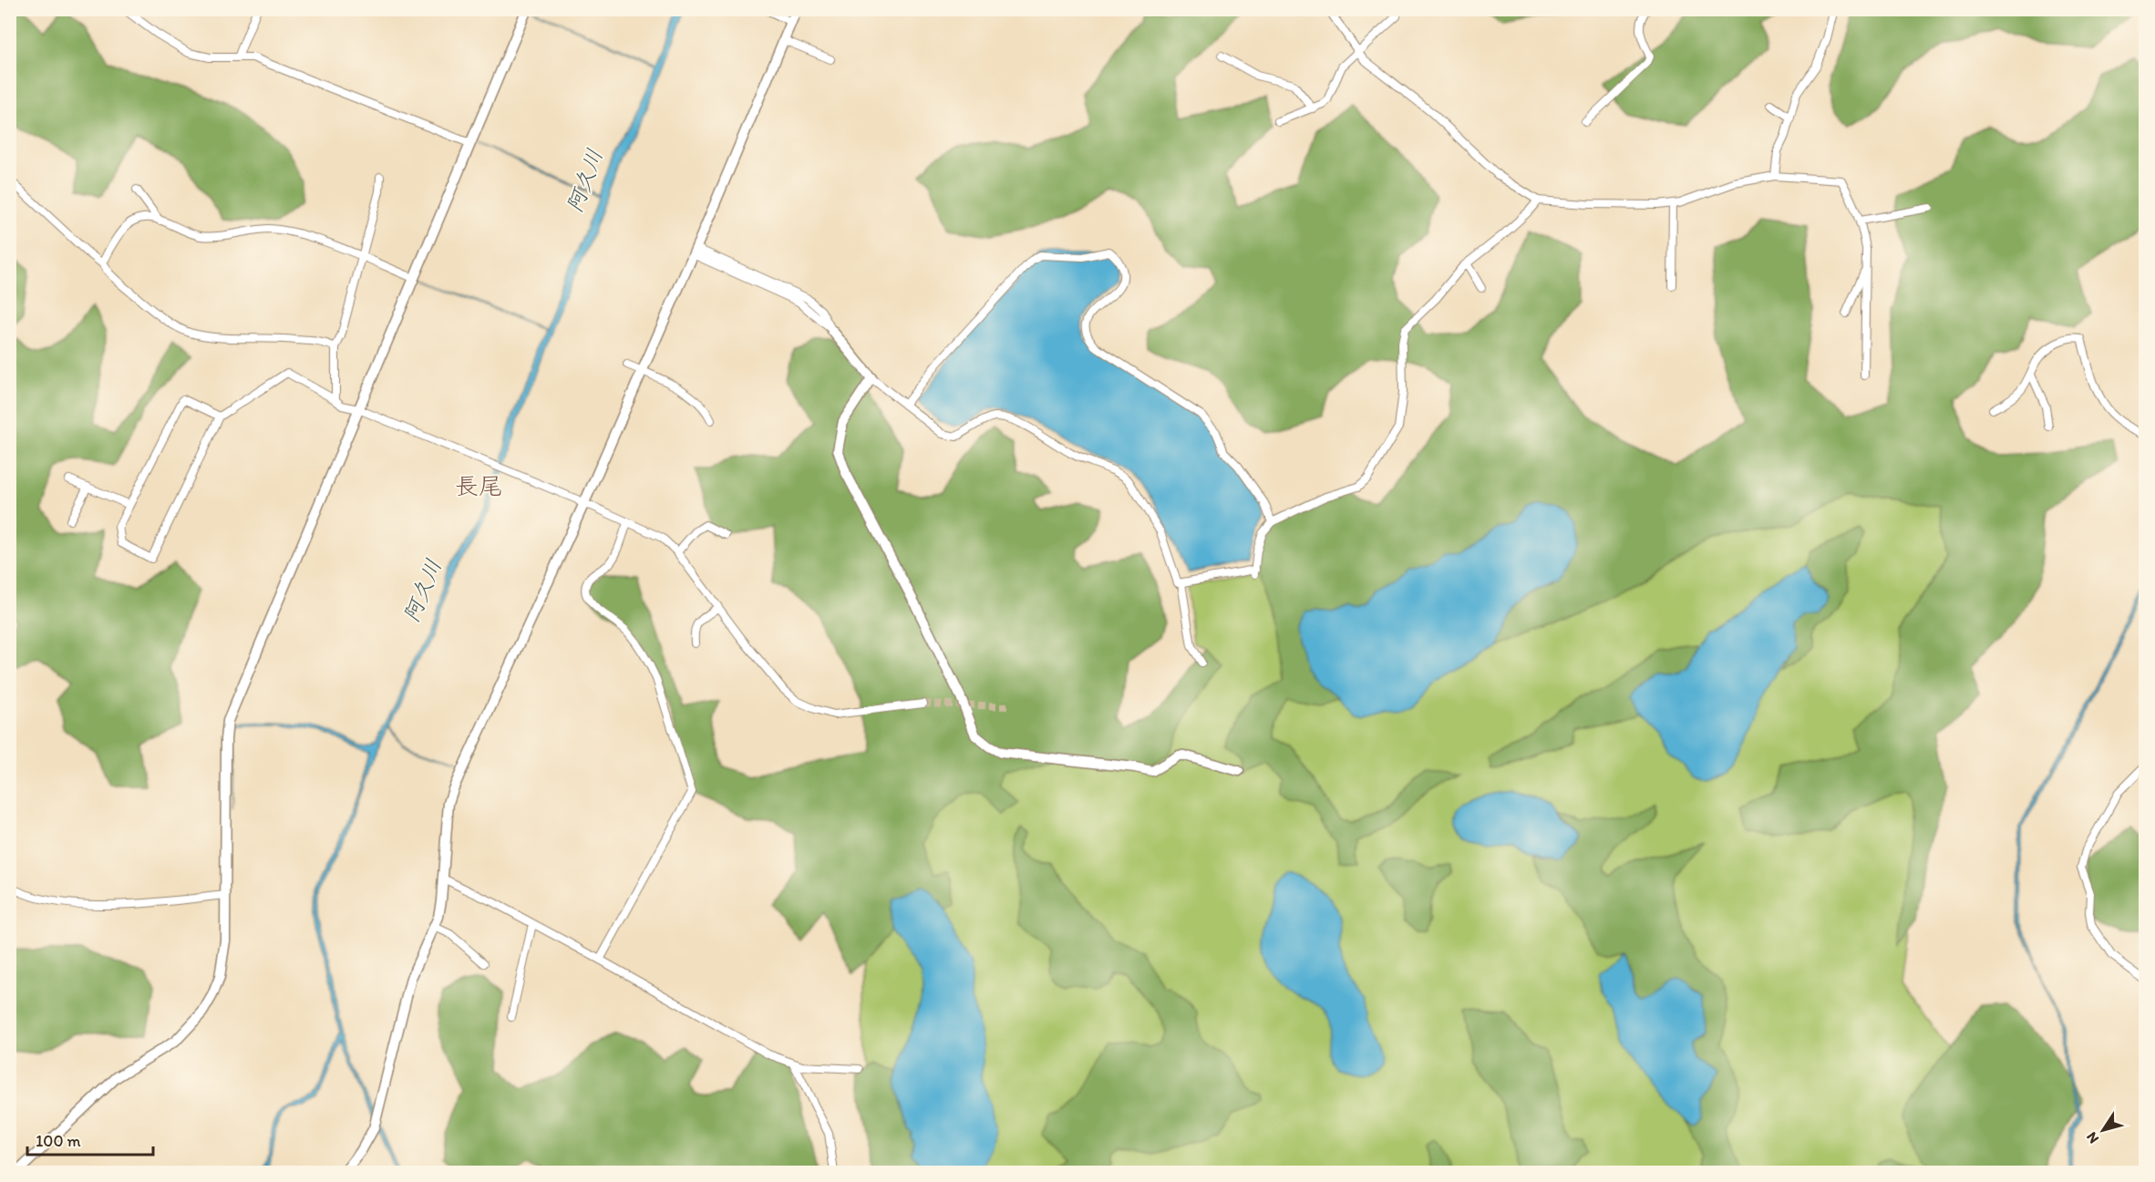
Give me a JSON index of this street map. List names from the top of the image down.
{
  "districts": ["長尾"],
  "water": ["阿久川"],
  "scale_bar": "100 m",
  "north": "bottom left"
}
